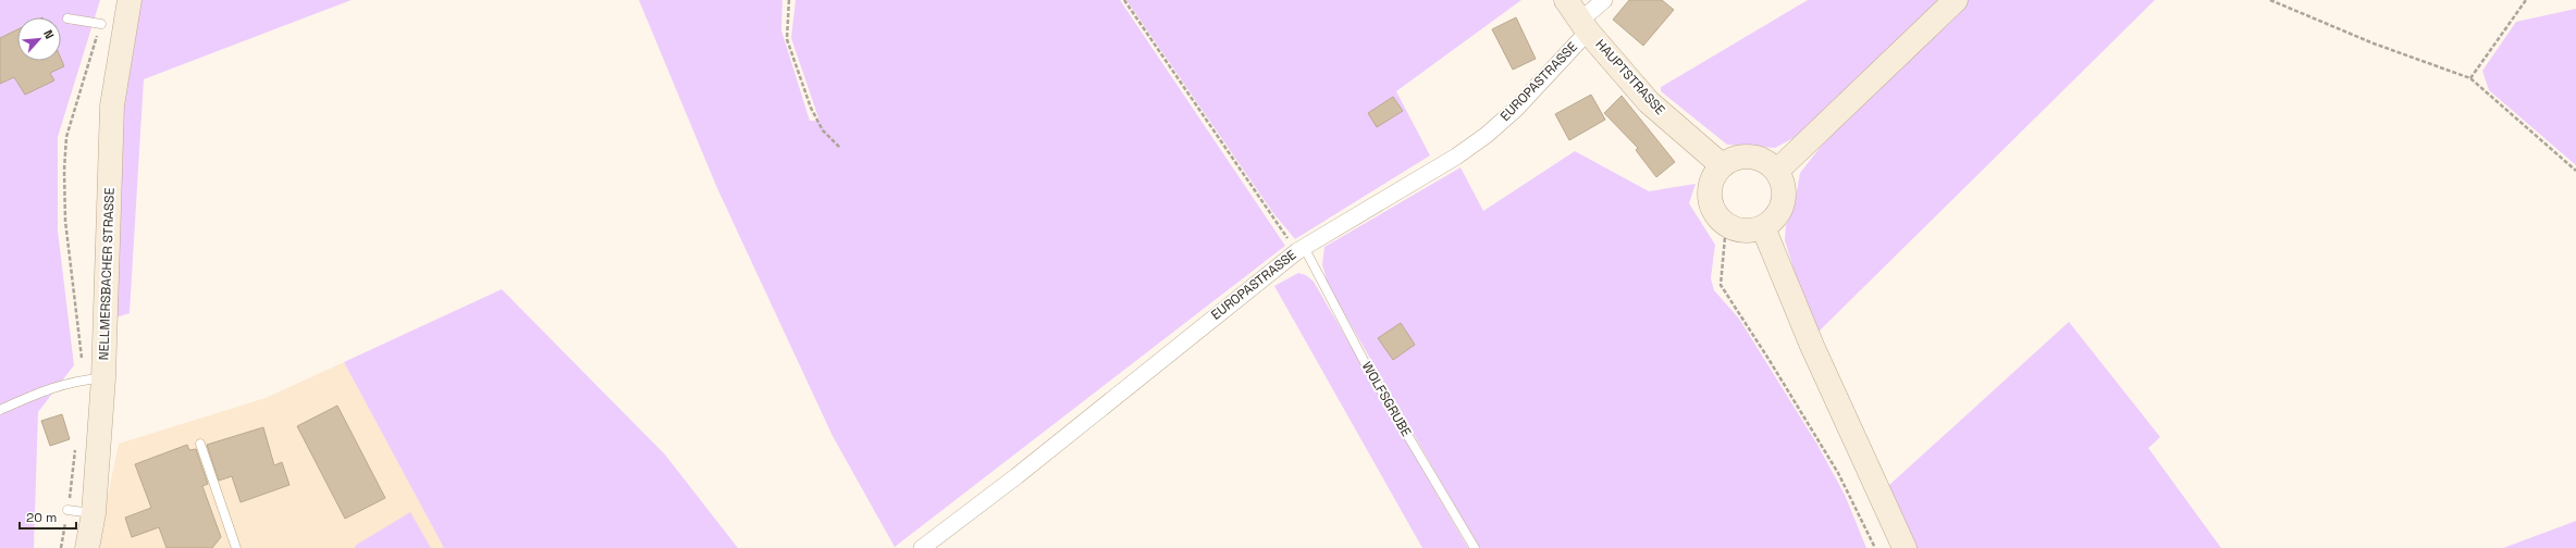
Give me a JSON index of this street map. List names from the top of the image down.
{
  "streets": {
    "street": ["HAUPTSTRASSE", "EUROPASTRASSE", "NELLMERSBACHER STRASSE"],
    "lane": ["WOLFSGRUBE"]
  },
  "crossings": [
    ["HAUPTSTRASSE", "EUROPASTRASSE"],
    ["EUROPASTRASSE", "WOLFSGRUBE"]
  ],
  "scale_bar": "20 m",
  "north": "top right"
}
